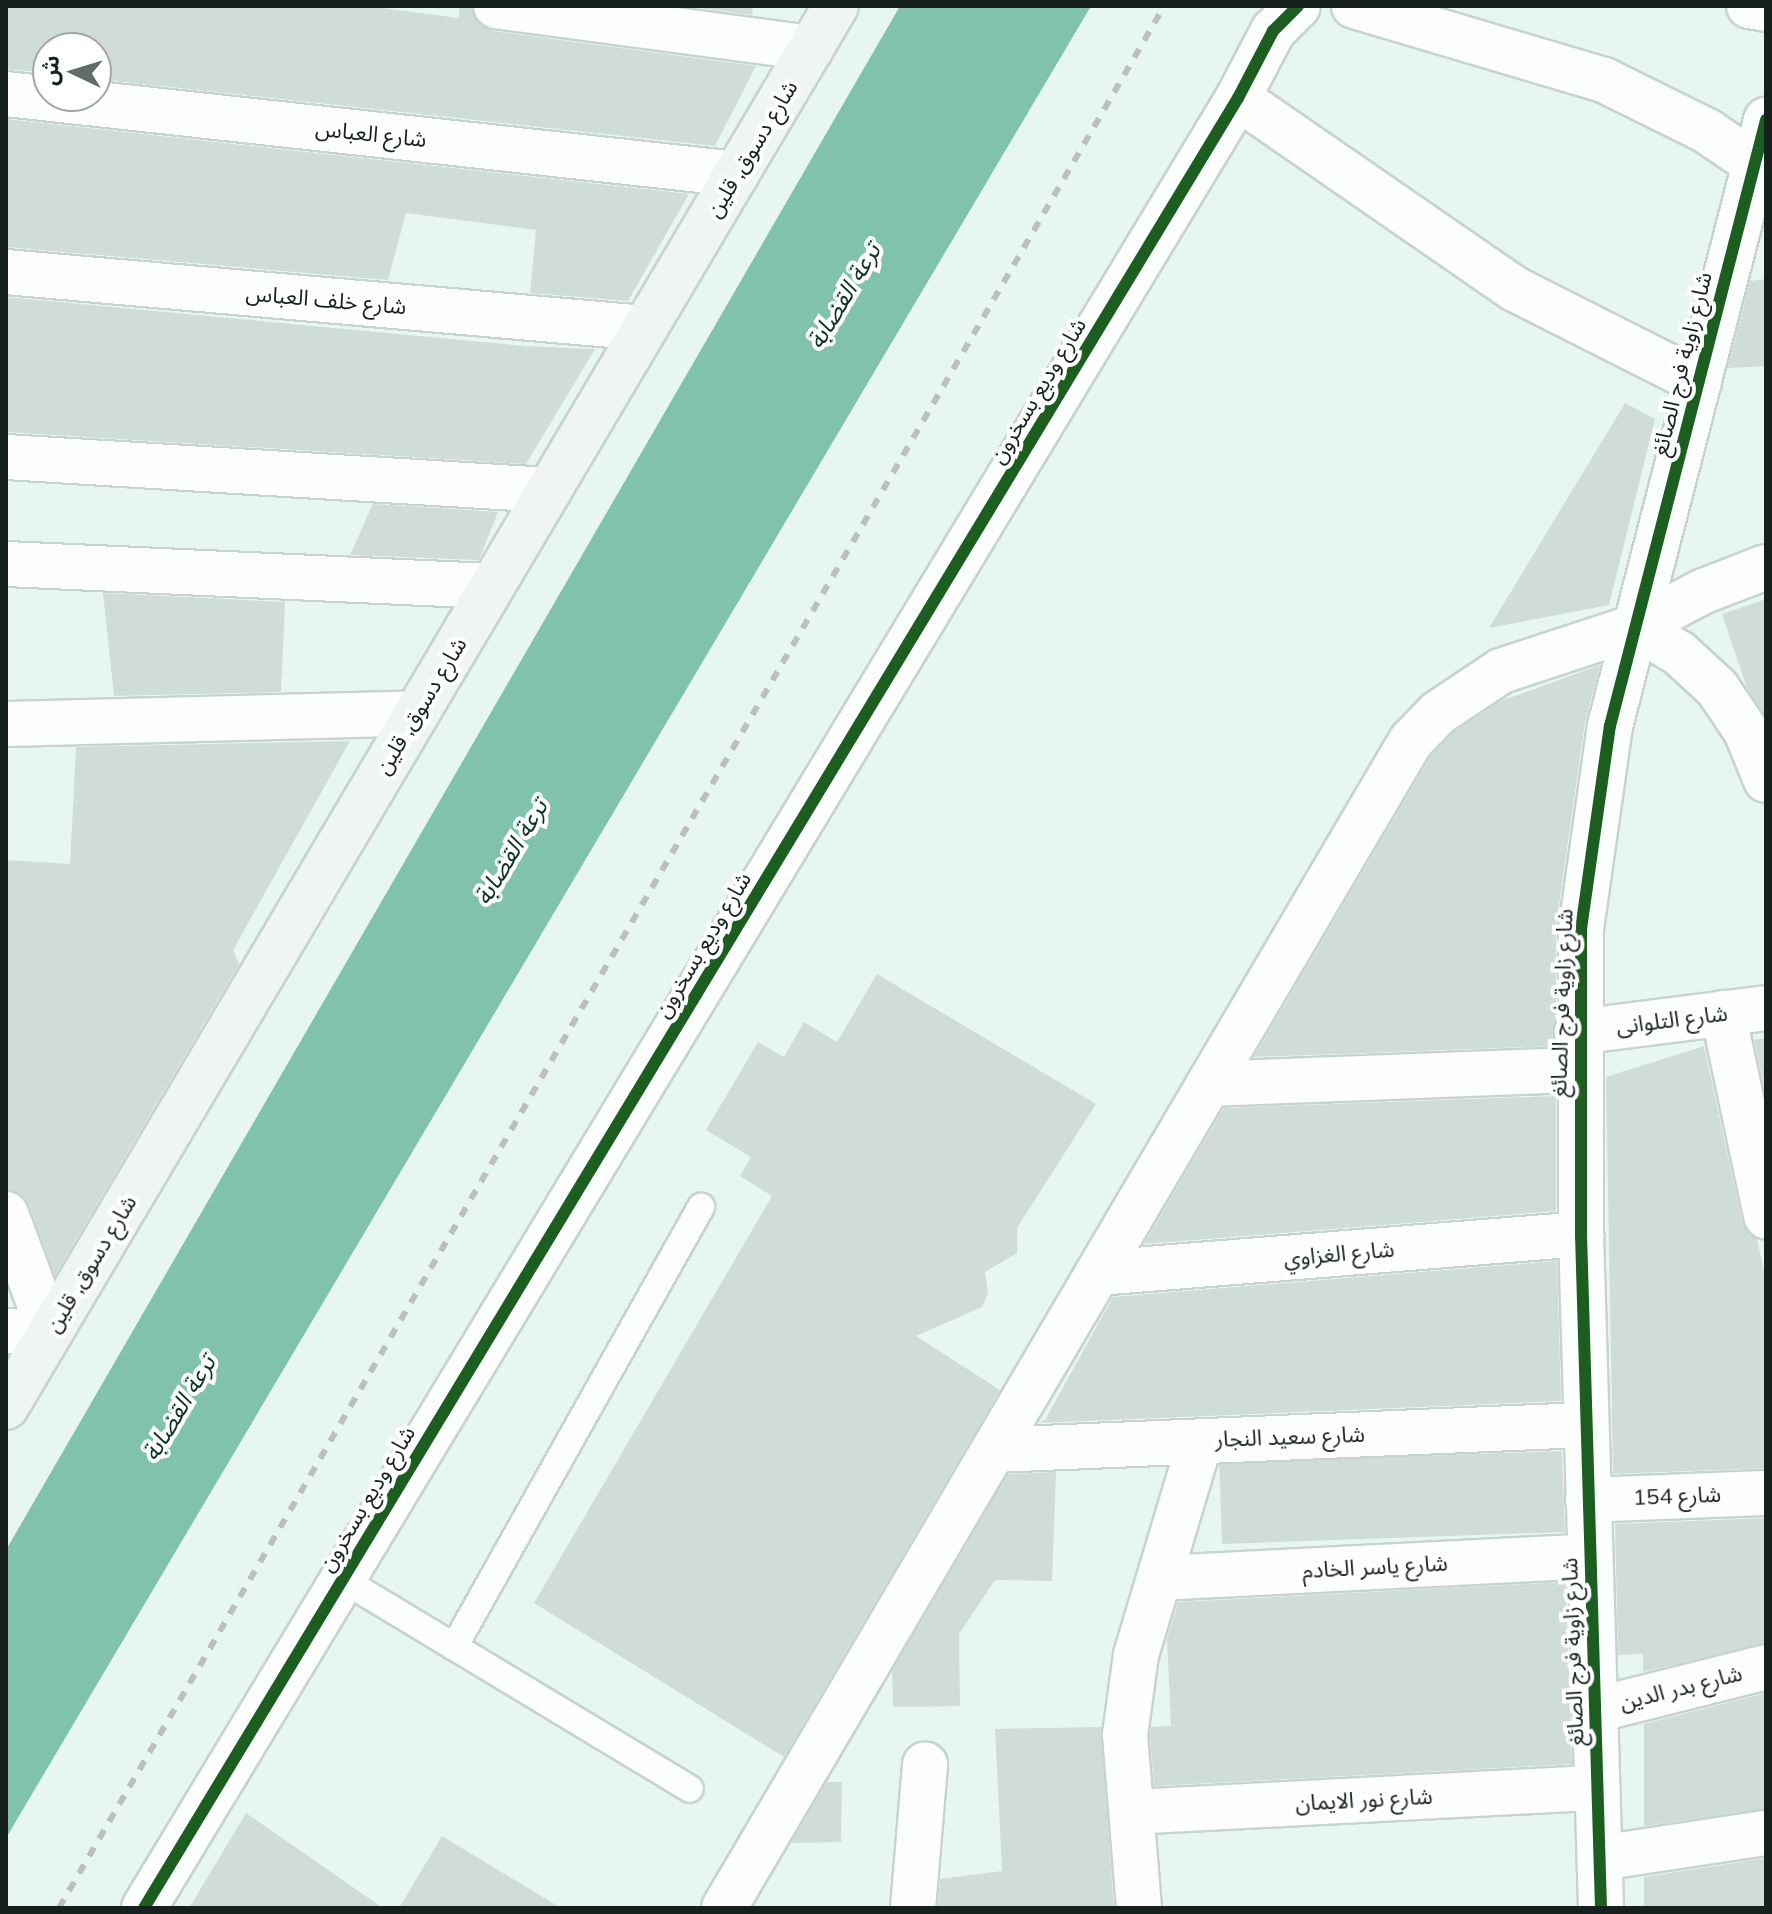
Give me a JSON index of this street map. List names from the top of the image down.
{
  "streets": {
    "main road": ["شارع دسوق, قلين"],
    "street": [
      "شارع العباس",
      "شارع خلف العباس",
      "شارع زاوية فرج الصائغ",
      "شارع وديع بسخرون",
      "شارع التلوانى",
      "شارع الغزاوي",
      "شارع سعيد النجار",
      "شارع 154",
      "شارع ياسر الخادم",
      "شارع بدر الدين",
      "شارع نور الايمان"
    ]
  },
  "crossings": [
    ["شارع العباس", "شارع دسوق, قلين"],
    ["شارع دسوق, قلين", "شارع خلف العباس"],
    ["شارع زاوية فرج الصائغ", "شارع التلوانى"],
    ["شارع زاوية فرج الصائغ", "شارع الغزاوي"],
    ["شارع زاوية فرج الصائغ", "شارع سعيد النجار"],
    ["شارع زاوية فرج الصائغ", "شارع 154"],
    ["شارع زاوية فرج الصائغ", "شارع ياسر الخادم"],
    ["شارع زاوية فرج الصائغ", "شارع بدر الدين"],
    ["شارع زاوية فرج الصائغ", "شارع نور الايمان"]
  ],
  "water": ["ترعة القضابة"],
  "north": "left"
}
